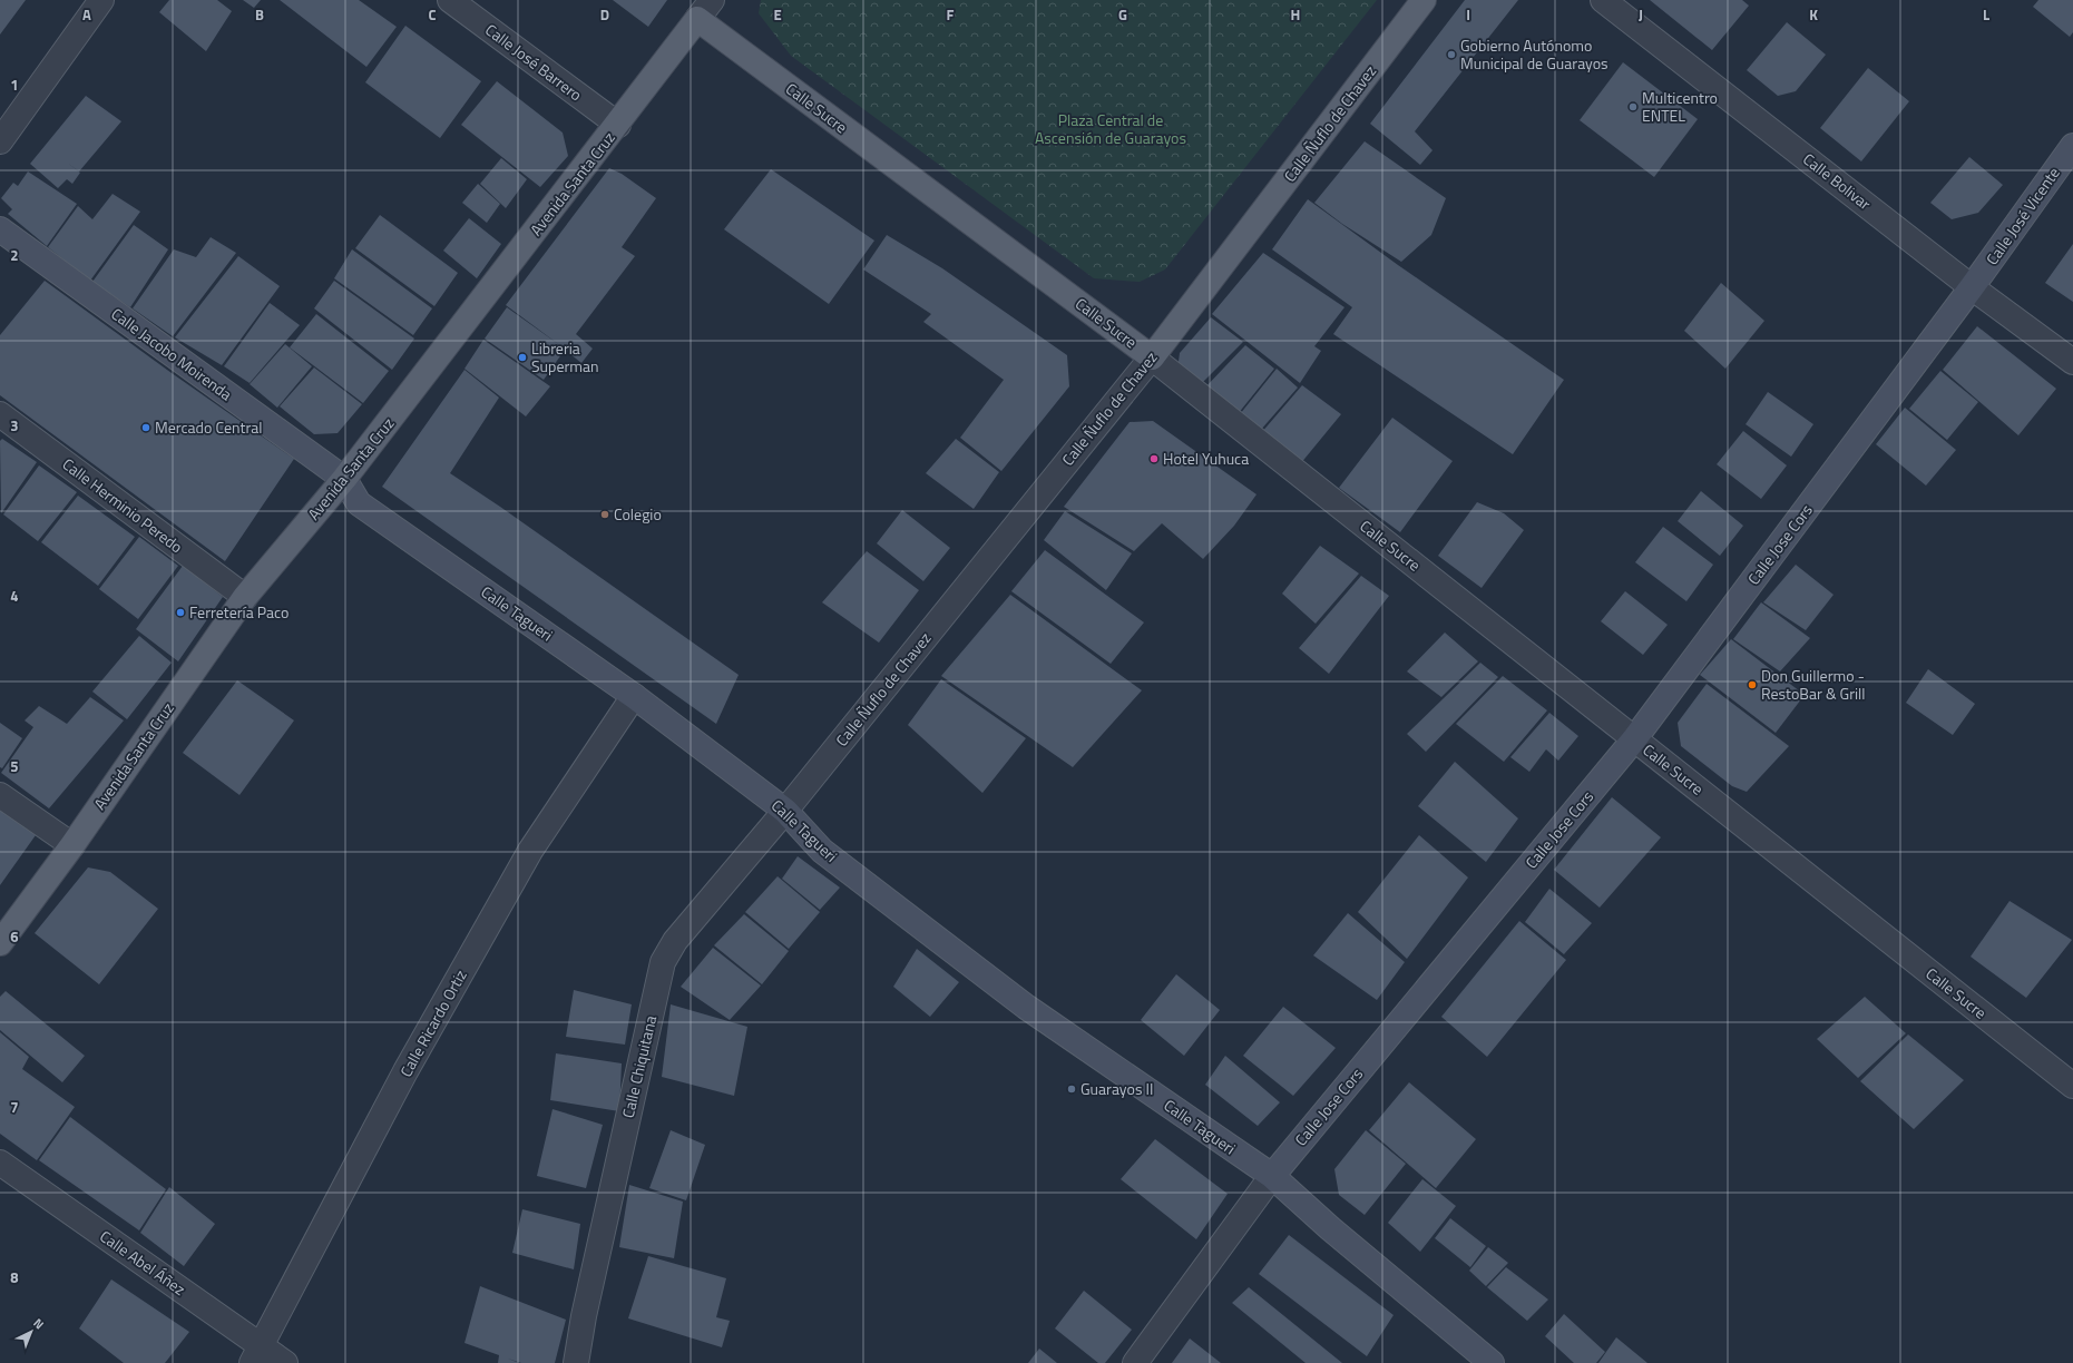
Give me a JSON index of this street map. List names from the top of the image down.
{
  "streets": {
    "main road": [
      "Calle Sucre",
      "Calle Ñuflo de Chavez",
      "Avenida Santa Cruz",
      "Calle José Vicente",
      "Calle Jacobo Moirenda",
      "Calle Jose Cors",
      "Calle Tagueri"
    ],
    "street": [
      "Calle José Barrero",
      "Calle Bolivar",
      "Calle Herminio Peredo",
      "Calle Ricardo Ortiz",
      "Calle Chiquitana",
      "Calle Abel Áñez"
    ]
  },
  "crossings": [
    ["Calle José Barrero", "Avenida Santa Cruz"],
    ["Calle Sucre", "Calle Ñuflo de Chavez"],
    ["Calle Sucre", "Avenida Santa Cruz"],
    ["Calle Sucre", "Calle Jose Cors"],
    ["Calle Ñuflo de Chavez", "Calle Tagueri"],
    ["Calle Ñuflo de Chavez", "Calle Chiquitana"],
    ["Calle Bolivar", "Calle José Vicente"],
    ["Calle Bolivar", "Calle Jose Cors"],
    ["Avenida Santa Cruz", "Calle Jacobo Moirenda"],
    ["Avenida Santa Cruz", "Calle Herminio Peredo"],
    ["Avenida Santa Cruz", "Calle Tagueri"],
    ["Calle José Vicente", "Calle Jose Cors"],
    ["Calle Jacobo Moirenda", "Calle Tagueri"],
    ["Calle Jose Cors", "Calle Tagueri"],
    ["Calle Tagueri", "Calle Ricardo Ortiz"],
    ["Calle Tagueri", "Calle Chiquitana"],
    ["Calle Ricardo Ortiz", "Calle Abel Áñez"]
  ],
  "parks": ["Plaza Central de Ascensión de Guarayos"],
  "places": [
    "Gobierno Autónomo Municipal de Guarayos",
    "Multicentro ENTEL",
    "Libreria Superman",
    "Mercado Central",
    "Hotel Yuhuca",
    "Colegio",
    "Ferretería Paco",
    "Don Guillermo - RestoBar & Grill",
    "Guarayos II"
  ],
  "north": "top right",
  "grid": {
    "columns": [
      "A",
      "B",
      "C",
      "D",
      "E",
      "F",
      "G",
      "H",
      "I",
      "J",
      "K",
      "L"
    ],
    "rows": [
      "1",
      "2",
      "3",
      "4",
      "5",
      "6",
      "7",
      "8"
    ]
  }
}
